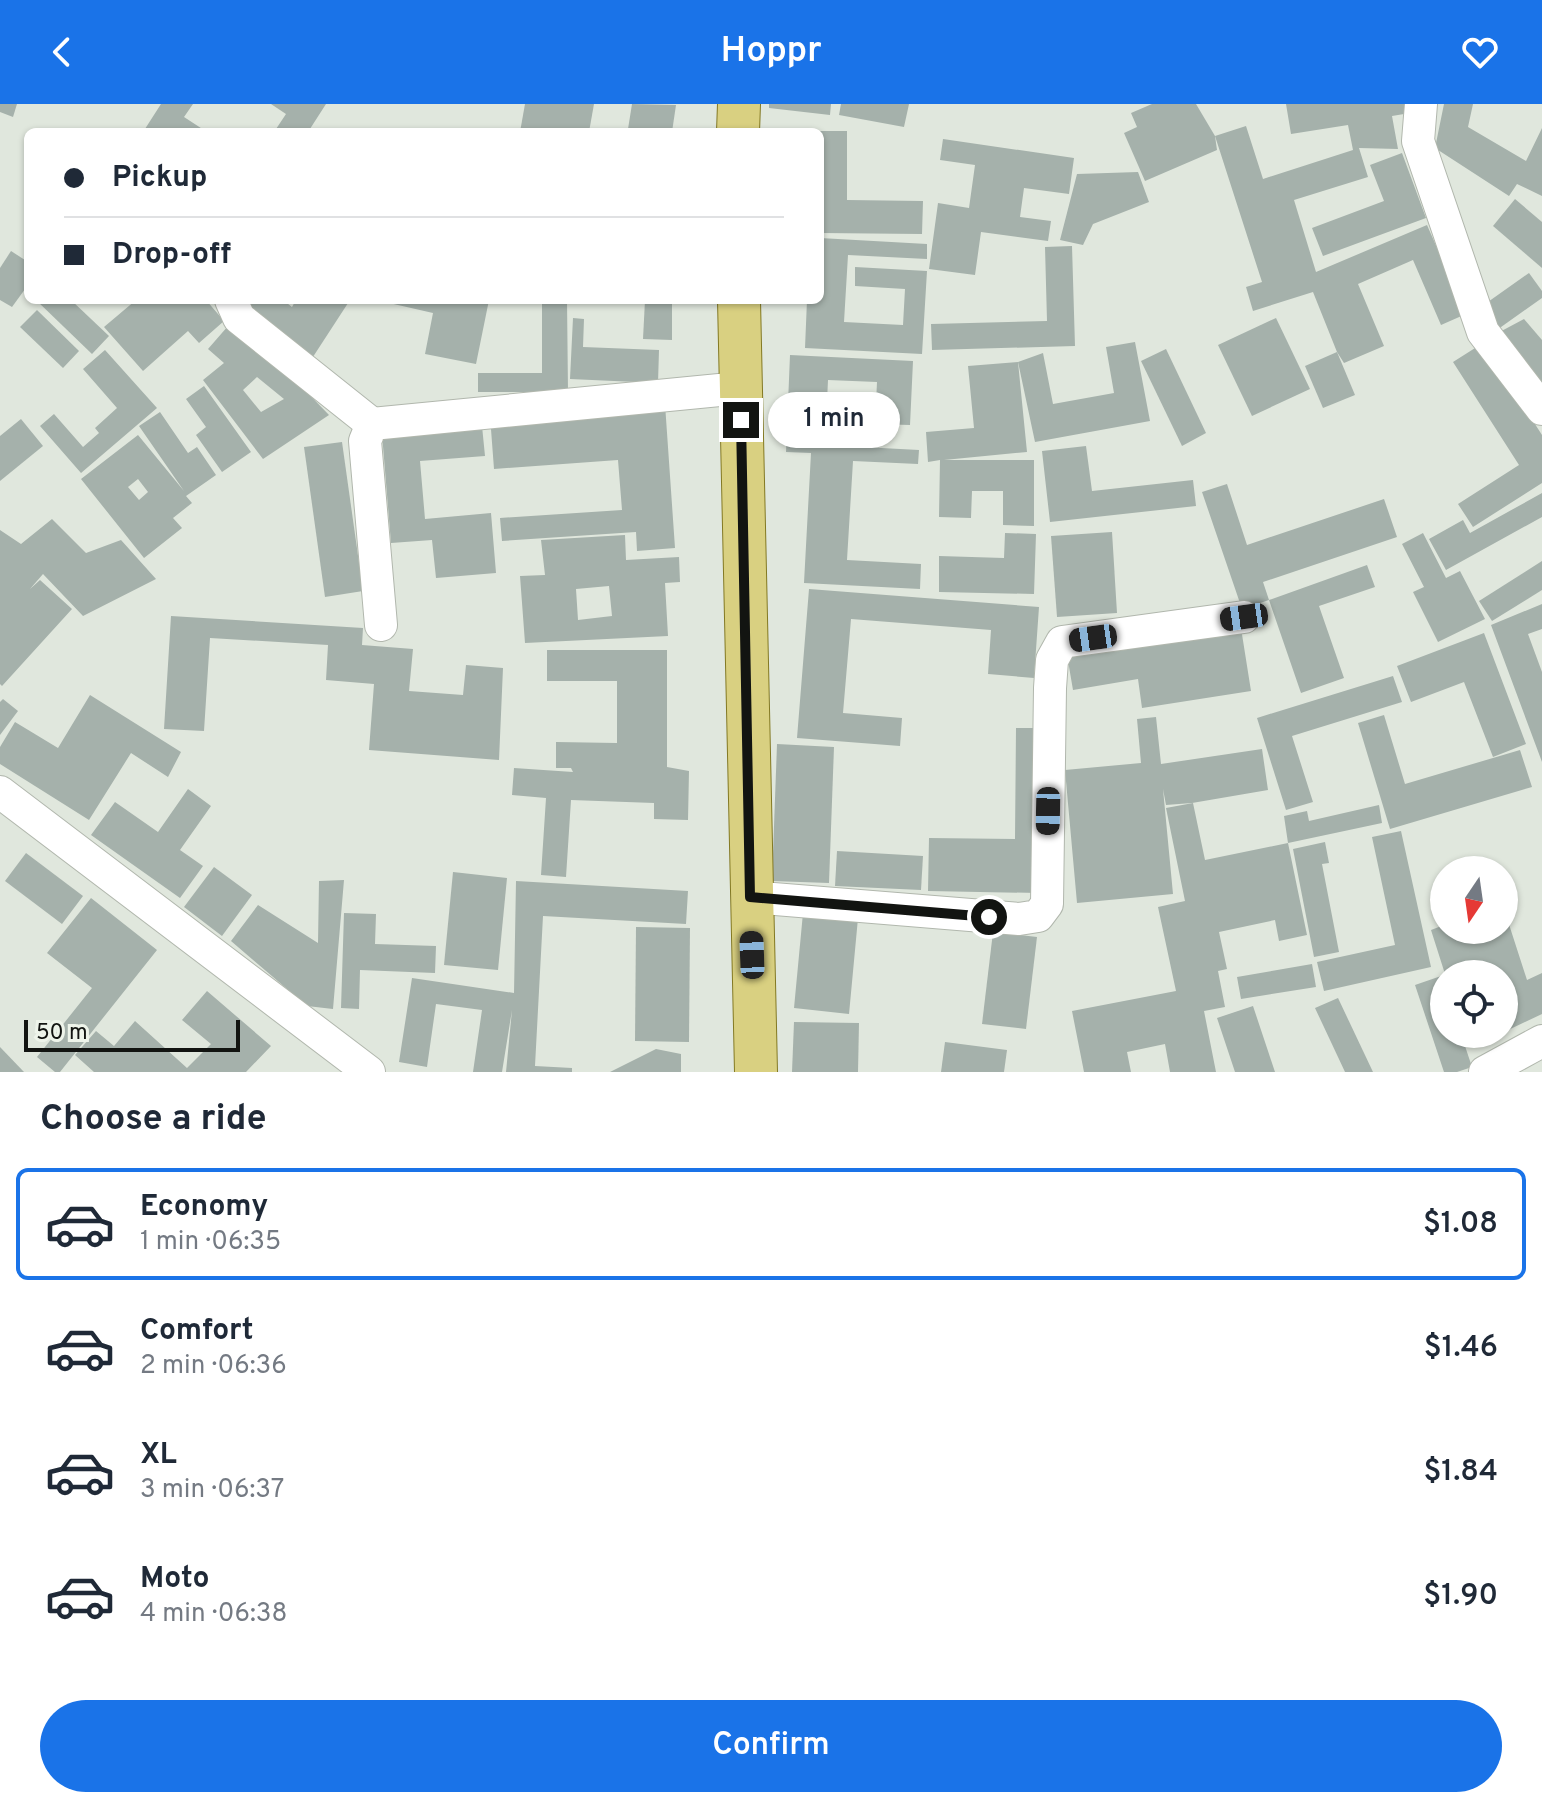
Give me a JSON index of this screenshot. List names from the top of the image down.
{
  "scale_bar": "50 m",
  "north": "bottom",
  "page": {
    "header": "Hoppr",
    "banner": ["Pickup", "Drop-off"],
    "bubble": "1 min",
    "scale": "50 m",
    "heading": "Choose a ride",
    "list": [
      {
        "name": "Economy",
        "note": "1 min · 06:35",
        "value": "$1.08"
      },
      {
        "name": "Comfort",
        "note": "2 min · 06:36",
        "value": "$1.46"
      },
      {
        "name": "XL",
        "note": "3 min · 06:37",
        "value": "$1.84"
      },
      {
        "name": "Moto",
        "note": "4 min · 06:38",
        "value": "$1.90"
      }
    ],
    "buttons": "Confirm"
  }
}
